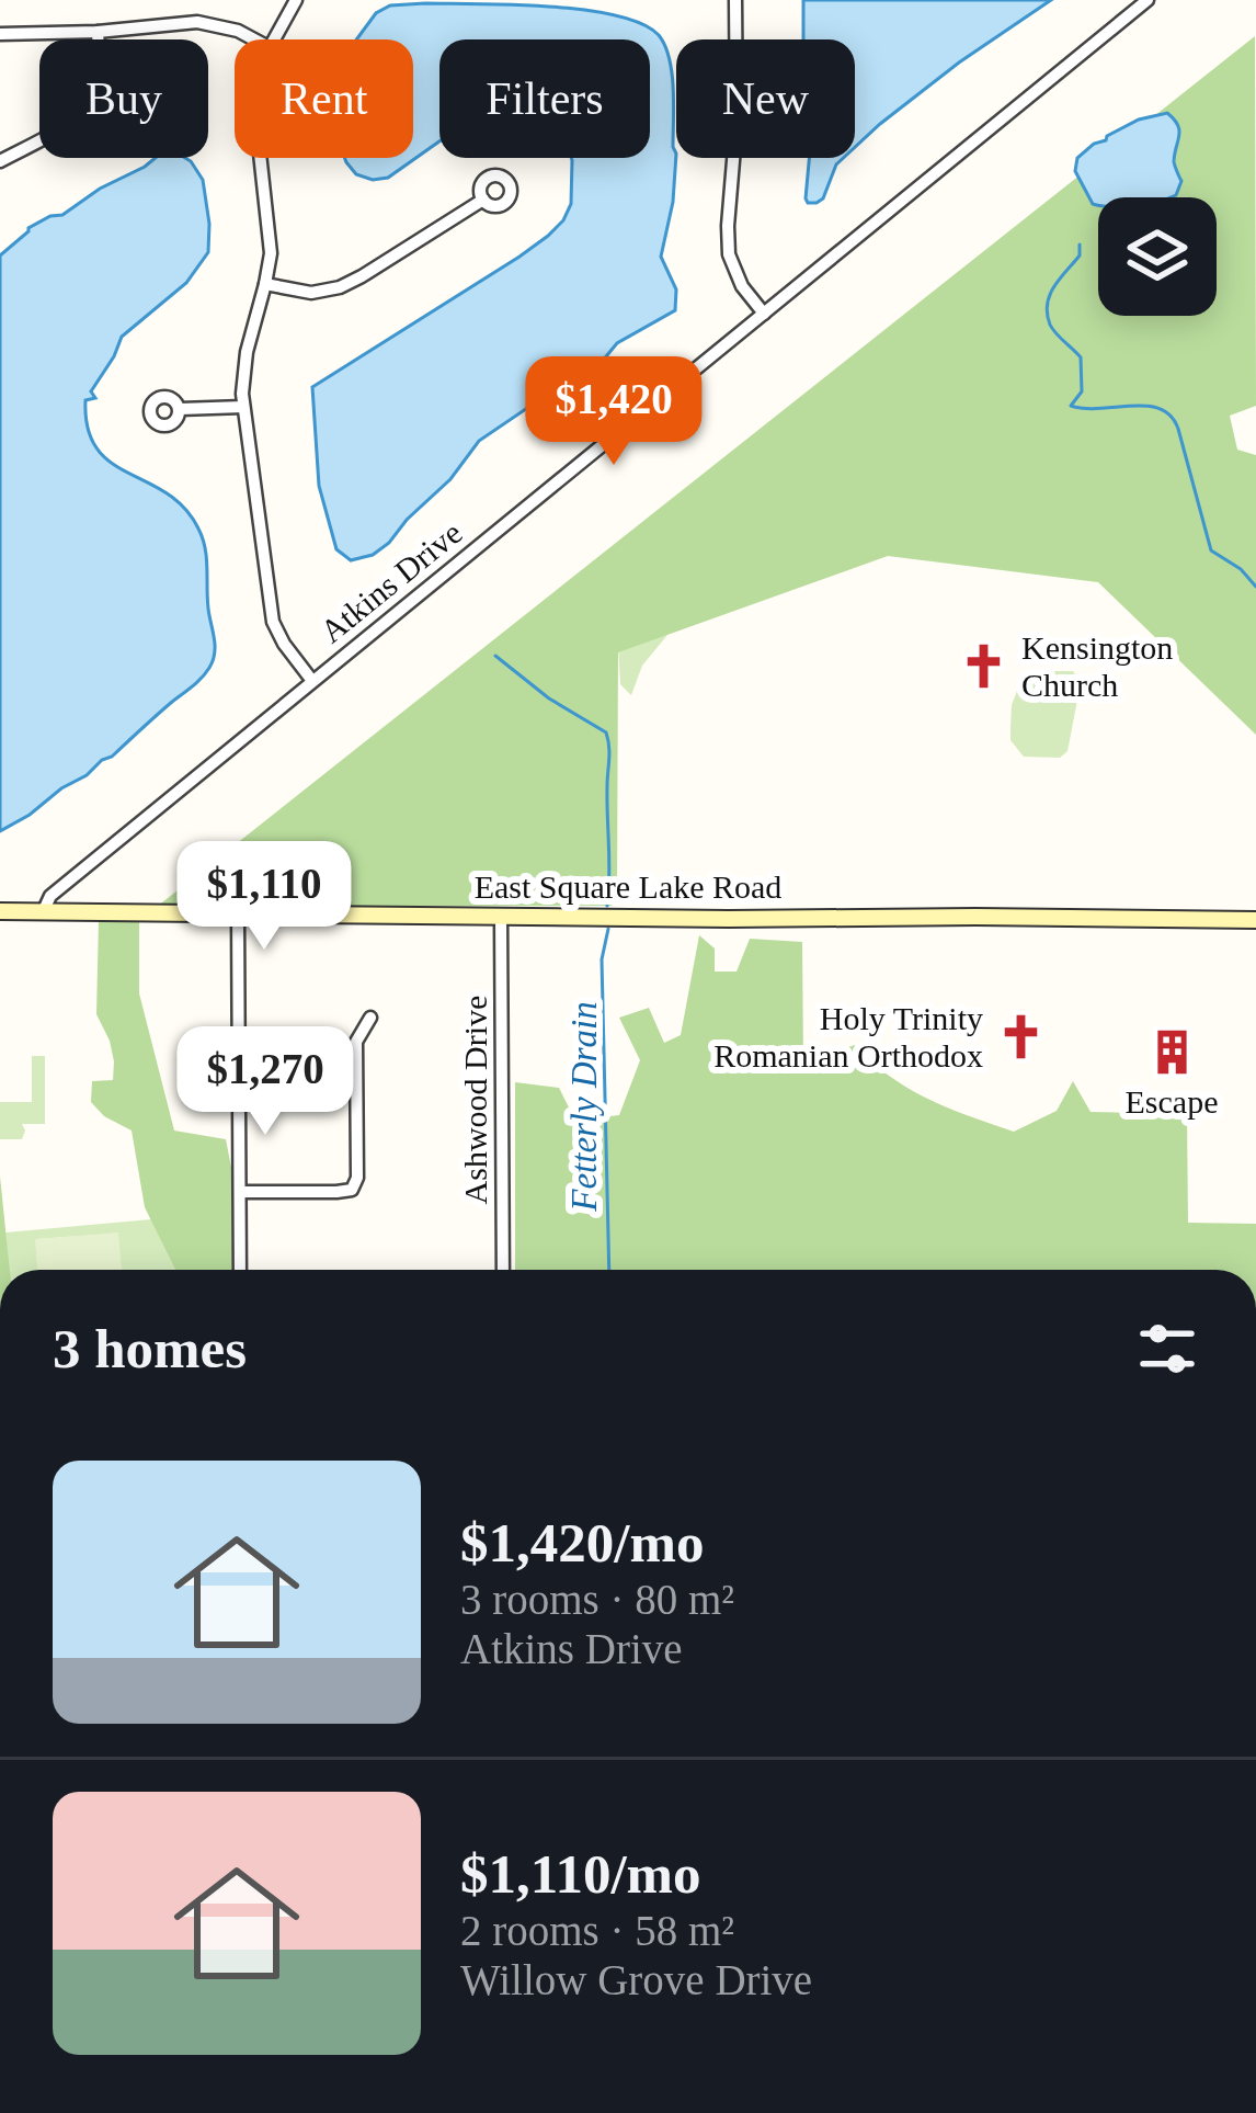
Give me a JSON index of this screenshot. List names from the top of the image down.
{
  "streets": {
    "main road": ["East Square Lake Road"],
    "street": ["Atkins Drive", "Ashwood Drive"]
  },
  "crossings": [
    ["Atkins Drive", "East Square Lake Road"],
    ["East Square Lake Road", "Ashwood Drive"]
  ],
  "water": ["Fetterly Drain"],
  "places": {
    "church": ["Kensington Church", "Holy Trinity Romanian Orthodox"],
    "building": ["Escape"]
  },
  "page": {
    "chip": [
      "Buy",
      "Rent",
      "Filters",
      "New"
    ],
    "price": ["$1,420", "$1,110", "$1,270"],
    "heading": "3 homes",
    "list": [
      {
        "name": "$1,420/mo",
        "note": "3 rooms · 80 m² · Atkins Drive"
      },
      {
        "name": "$1,110/mo",
        "note": "2 rooms · 58 m² · Willow Grove Drive"
      }
    ]
  }
}
